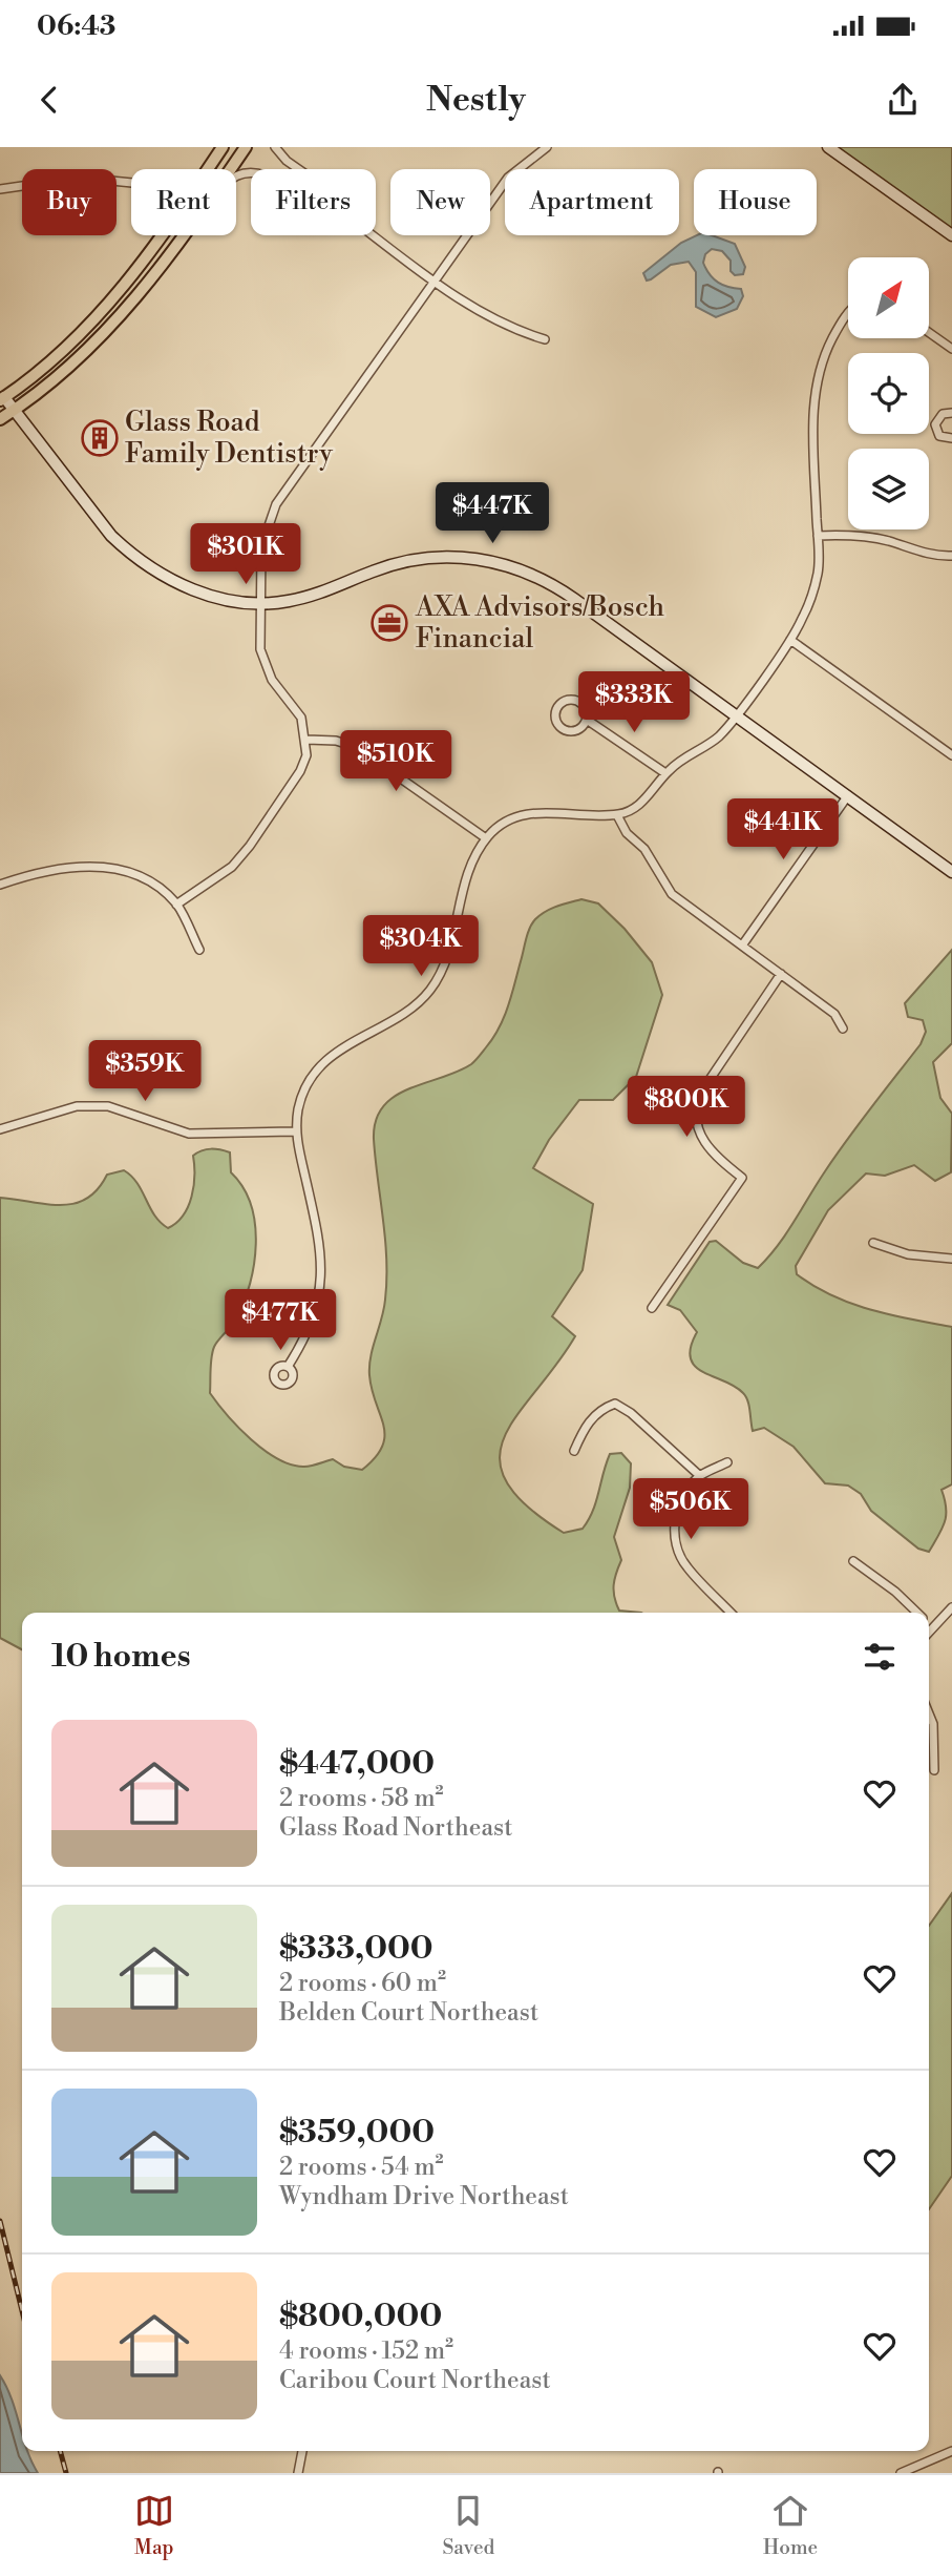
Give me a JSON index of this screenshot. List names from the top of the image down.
{
  "places": {
    "building": ["Glass Road Family Dentistry"],
    "office": ["AXA Advisors/Bosch Financial"]
  },
  "north": "top right",
  "page": {
    "status": "06:43",
    "header": "Nestly",
    "chip": [
      "Buy",
      "Rent",
      "Filters",
      "New",
      "Apartment",
      "House"
    ],
    "price": [
      "$447K",
      "$301K",
      "$333K",
      "$510K",
      "$441K",
      "$304K",
      "$359K",
      "$800K",
      "$477K",
      "$506K"
    ],
    "heading": "10 homes",
    "list": [
      {
        "name": "$447,000",
        "note": "2 rooms · 58 m² · Glass Road Northeast"
      },
      {
        "name": "$333,000",
        "note": "2 rooms · 60 m² · Belden Court Northeast"
      },
      {
        "name": "$359,000",
        "note": "2 rooms · 54 m² · Wyndham Drive Northeast"
      },
      {
        "name": "$800,000",
        "note": "4 rooms · 152 m² · Caribou Court Northeast"
      }
    ],
    "tabs": ["Map", "Saved", "Home"]
  }
}
